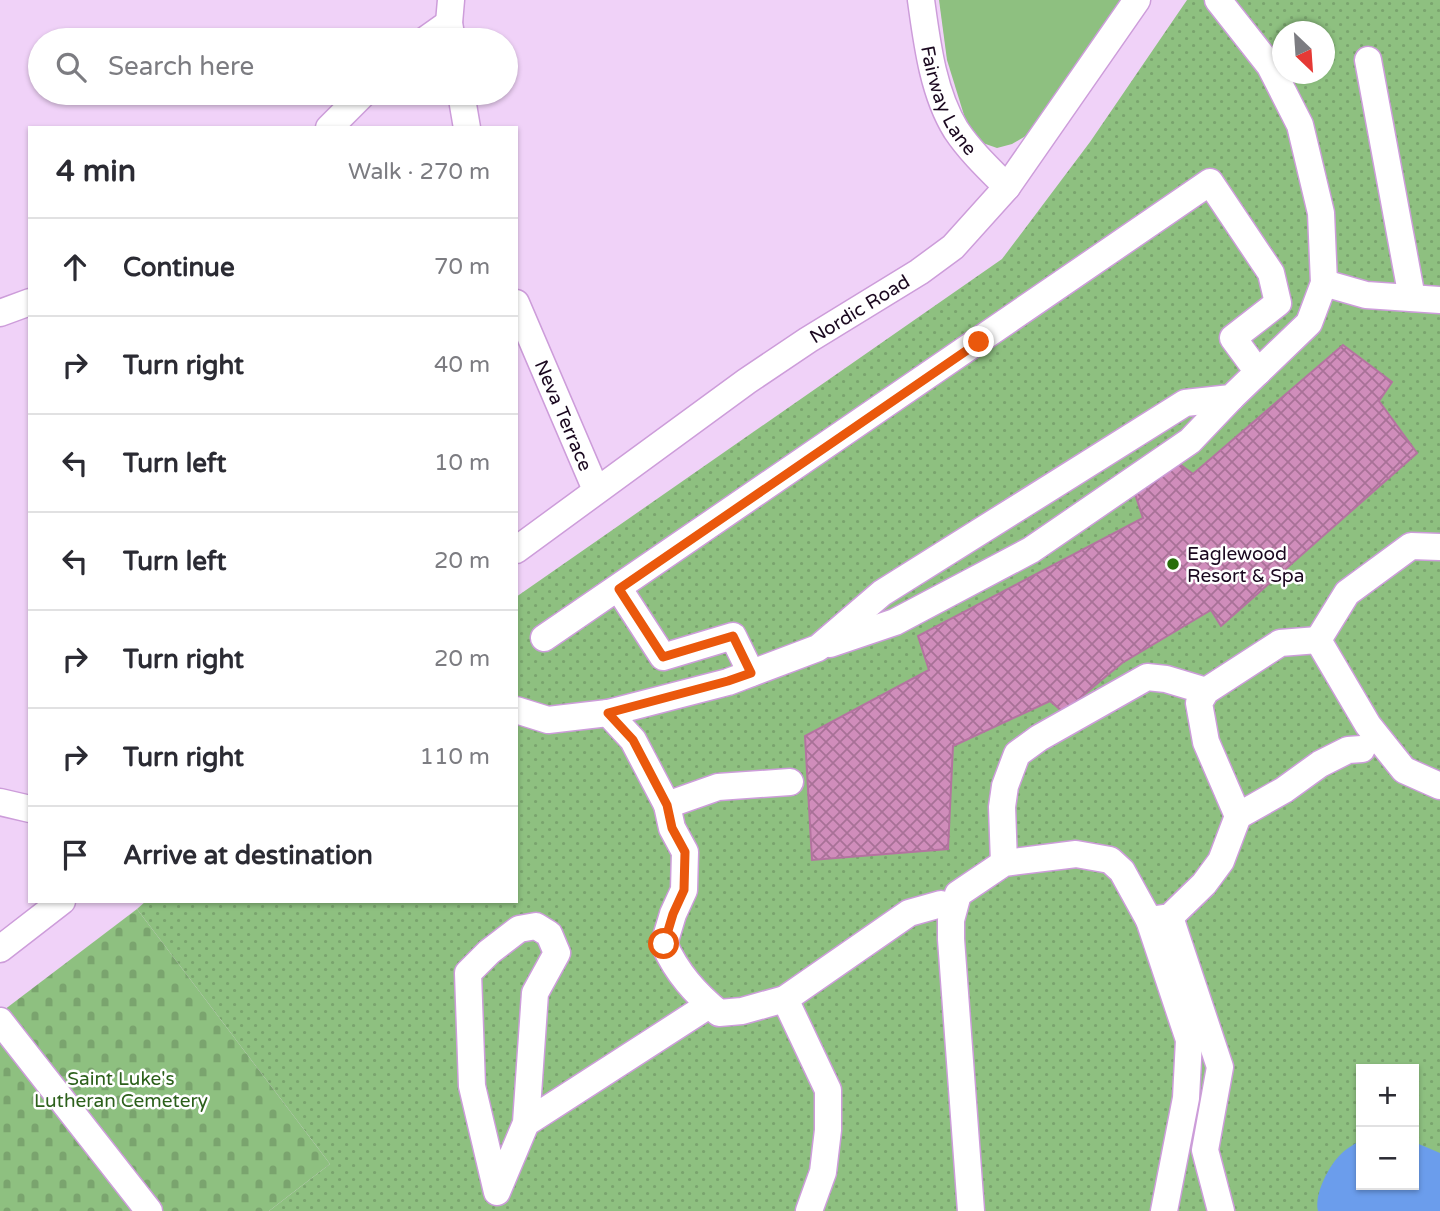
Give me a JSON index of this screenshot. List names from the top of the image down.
{
  "streets": {
    "street": ["Fairway Lane", "Nordic Road", "Neva Terrace"]
  },
  "crossings": [
    ["Fairway Lane", "Nordic Road"],
    ["Nordic Road", "Neva Terrace"]
  ],
  "parks": ["Saint Luke's Lutheran Cemetery"],
  "places": ["Eaglewood Resort & Spa"],
  "north": "bottom right",
  "page": {
    "search": "Search here",
    "heading": ["4 min", "Walk · 270 m"],
    "list": [
      ["Continue", "70 m"],
      ["Turn right", "40 m"],
      ["Turn left", "10 m"],
      ["Turn left", "20 m"],
      ["Turn right", "20 m"],
      ["Turn right", "110 m"],
      "Arrive at destination"
    ],
    "map_buttons": ["+", "−"]
  }
}
